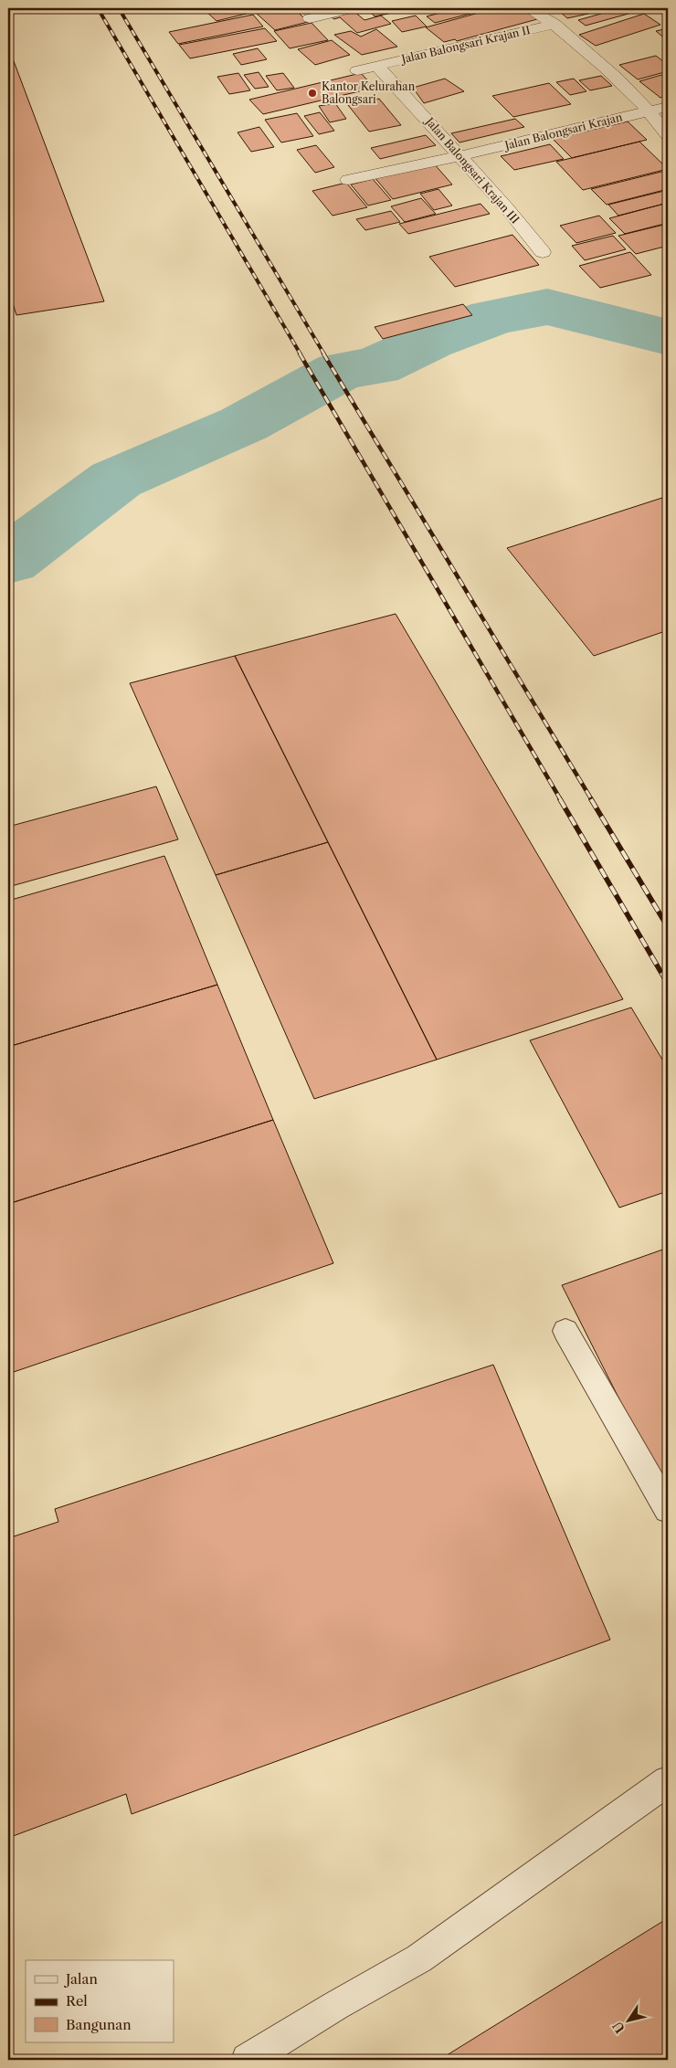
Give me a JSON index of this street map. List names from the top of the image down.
{
  "streets": {
    "street": ["Jalan Balongsari Krajan II", "Jalan Balongsari Krajan", "Jalan Balongsari Krajan III"]
  },
  "crossings": [
    ["Jalan Balongsari Krajan II", "Jalan Balongsari Krajan"],
    ["Jalan Balongsari Krajan II", "Jalan Balongsari Krajan III"],
    ["Jalan Balongsari Krajan", "Jalan Balongsari Krajan III"]
  ],
  "places": ["Kantor Kelurahan Balongsari"],
  "legend": ["Jalan", "Rel", "Bangunan"],
  "north": "bottom left"
}
